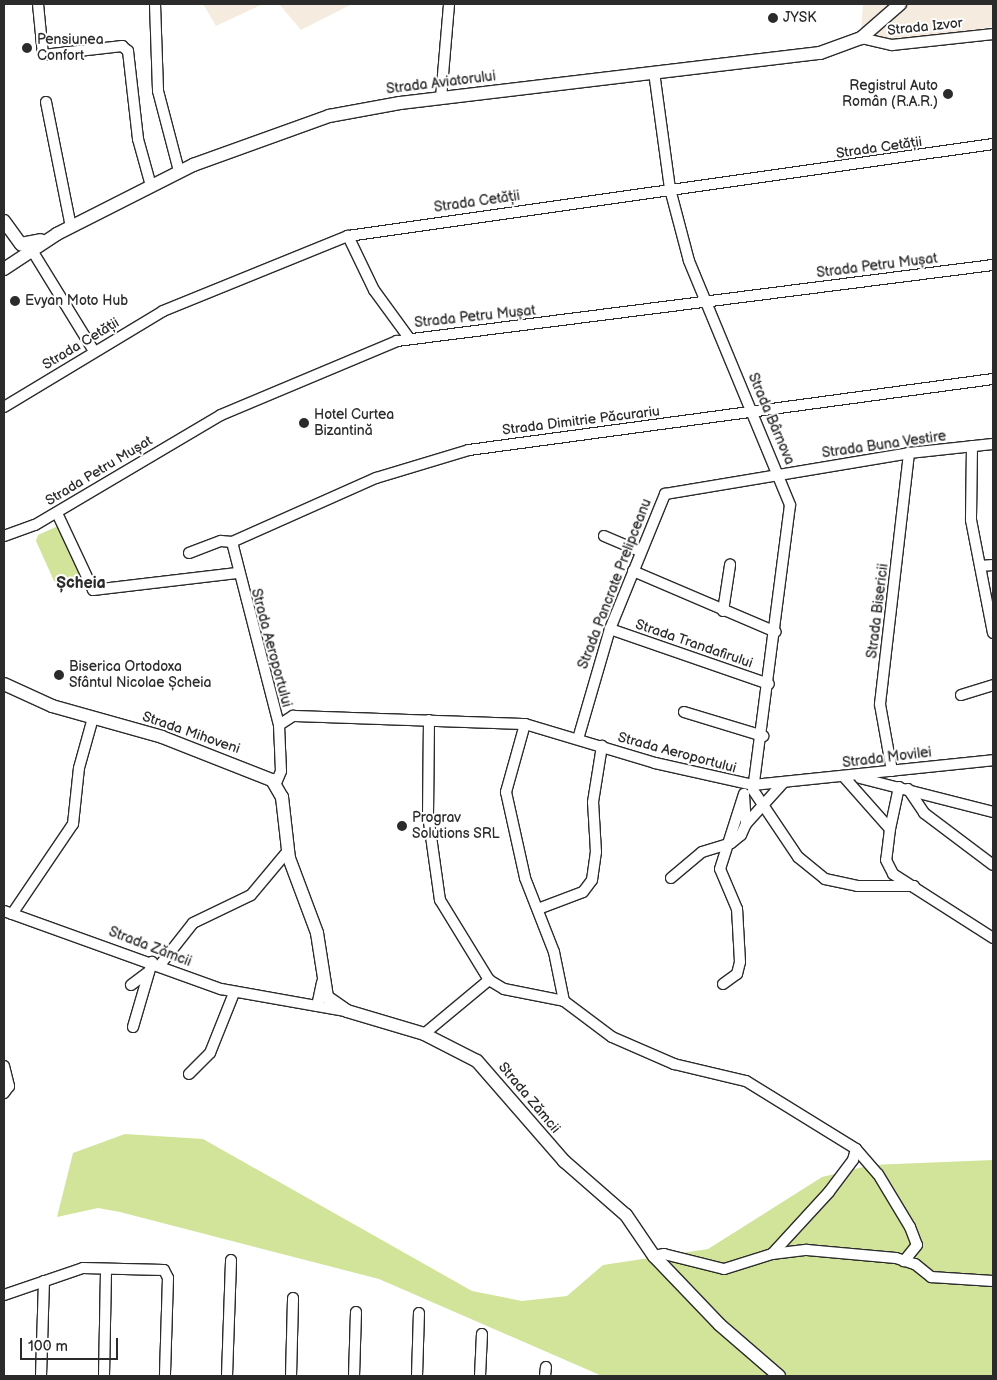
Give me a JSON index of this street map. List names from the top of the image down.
{
  "streets": {
    "main road": ["Strada Aviatorului", "Strada Mihoveni", "Strada Zămcii"],
    "street": [
      "Strada Izvor",
      "Strada Cetății",
      "Strada Petru Mușat",
      "Strada Bârnova",
      "Strada Dimitrie Păcurariu",
      "Strada Buna Vestire",
      "Strada Pancrate Prelipceanu",
      "Strada Bisericii",
      "Strada Trandafirului",
      "Strada Aeroportului",
      "Strada Movilei"
    ]
  },
  "crossings": [
    ["Strada Izvor", "Strada Aviatorului"],
    ["Strada Aviatorului", "Strada Bârnova"],
    ["Strada Cetății", "Strada Bârnova"],
    ["Strada Petru Mușat", "Strada Bârnova"],
    ["Strada Bârnova", "Strada Dimitrie Păcurariu"],
    ["Strada Bârnova", "Strada Buna Vestire"],
    ["Strada Bârnova", "Strada Pancrate Prelipceanu"],
    ["Strada Bârnova", "Strada Trandafirului"],
    ["Strada Bârnova", "Strada Aeroportului"],
    ["Strada Dimitrie Păcurariu", "Strada Aeroportului"],
    ["Strada Buna Vestire", "Strada Pancrate Prelipceanu"],
    ["Strada Buna Vestire", "Strada Bisericii"],
    ["Strada Pancrate Prelipceanu", "Strada Trandafirului"],
    ["Strada Pancrate Prelipceanu", "Strada Aeroportului"],
    ["Strada Bisericii", "Strada Movilei"],
    ["Strada Aeroportului", "Strada Movilei"],
    ["Strada Mihoveni", "Strada Zămcii"]
  ],
  "districts": ["Șcheia"],
  "places": [
    "JYSK",
    "Pensiunea Confort",
    "Registrul Auto Român (R.A.R.)",
    "Evyan Moto Hub",
    "Hotel Curtea Bizantină",
    "Biserica Ortodoxa Sfântul Nicolae Șcheia",
    "Prograv Solutions SRL"
  ],
  "scale_bar": "100 m"
}
